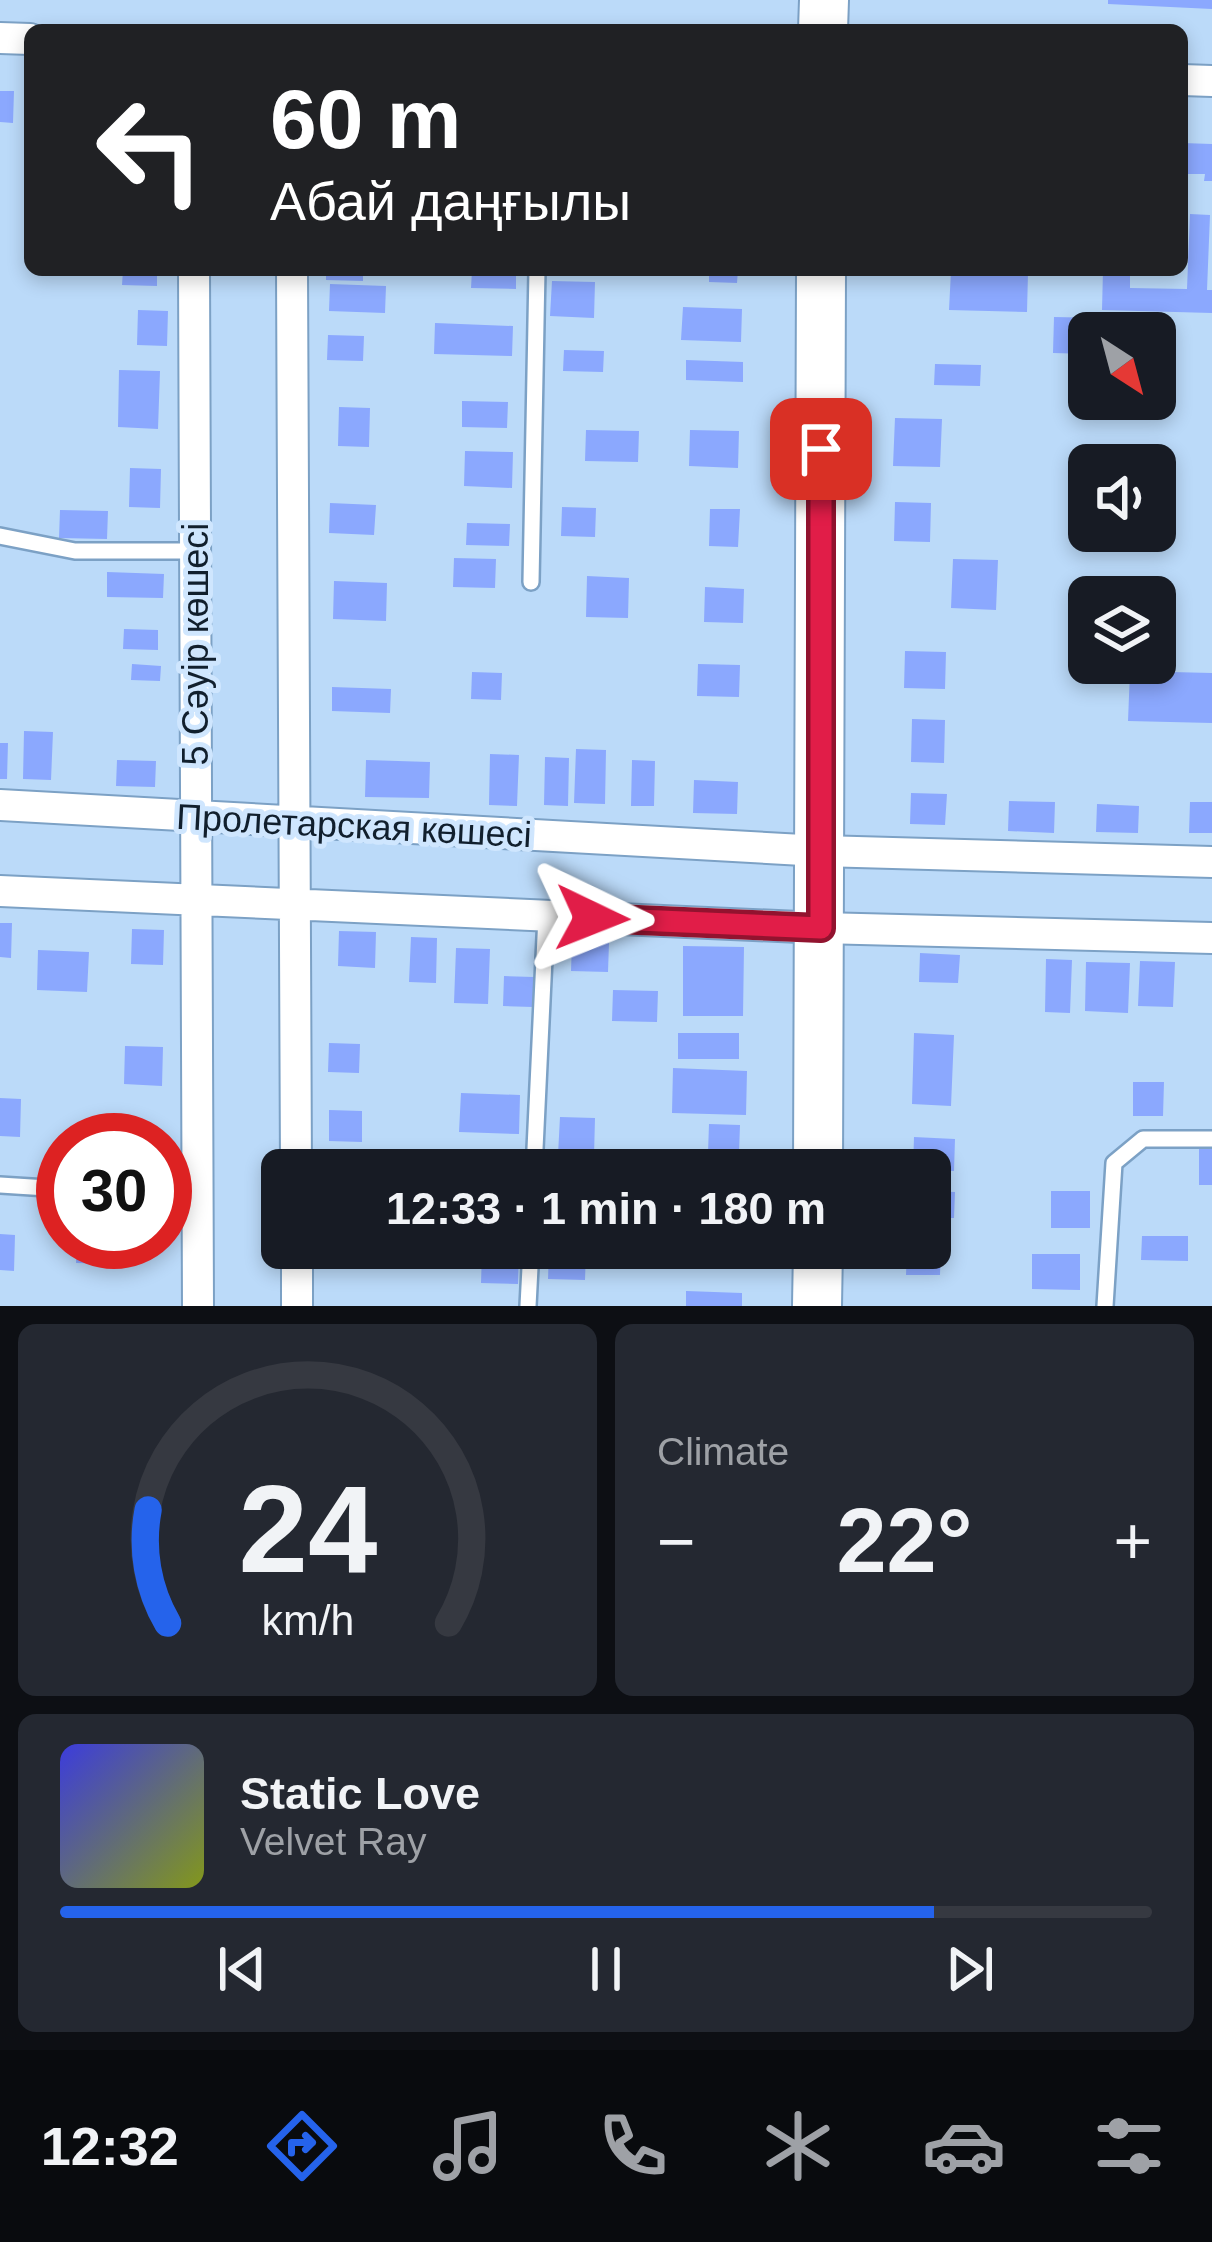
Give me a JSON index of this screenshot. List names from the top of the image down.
{
  "streets": {
    "street": ["5 Сәуір көшесі", "Пролетарская көшесі"]
  },
  "crossings": [
    ["5 Сәуір көшесі", "Пролетарская көшесі"]
  ],
  "north": "bottom right",
  "page": {
    "turn": ["60 m", "Абай даңғылы"],
    "limit": "30",
    "trip": "12:33 · 1 min · 180 m",
    "tile": "Climate",
    "heat": ["−", "22°", "+"],
    "song": ["Static Love", "Velvet Ray"],
    "tabs": "12:32",
    "gauge": ["24", "km/h"]
  }
}
